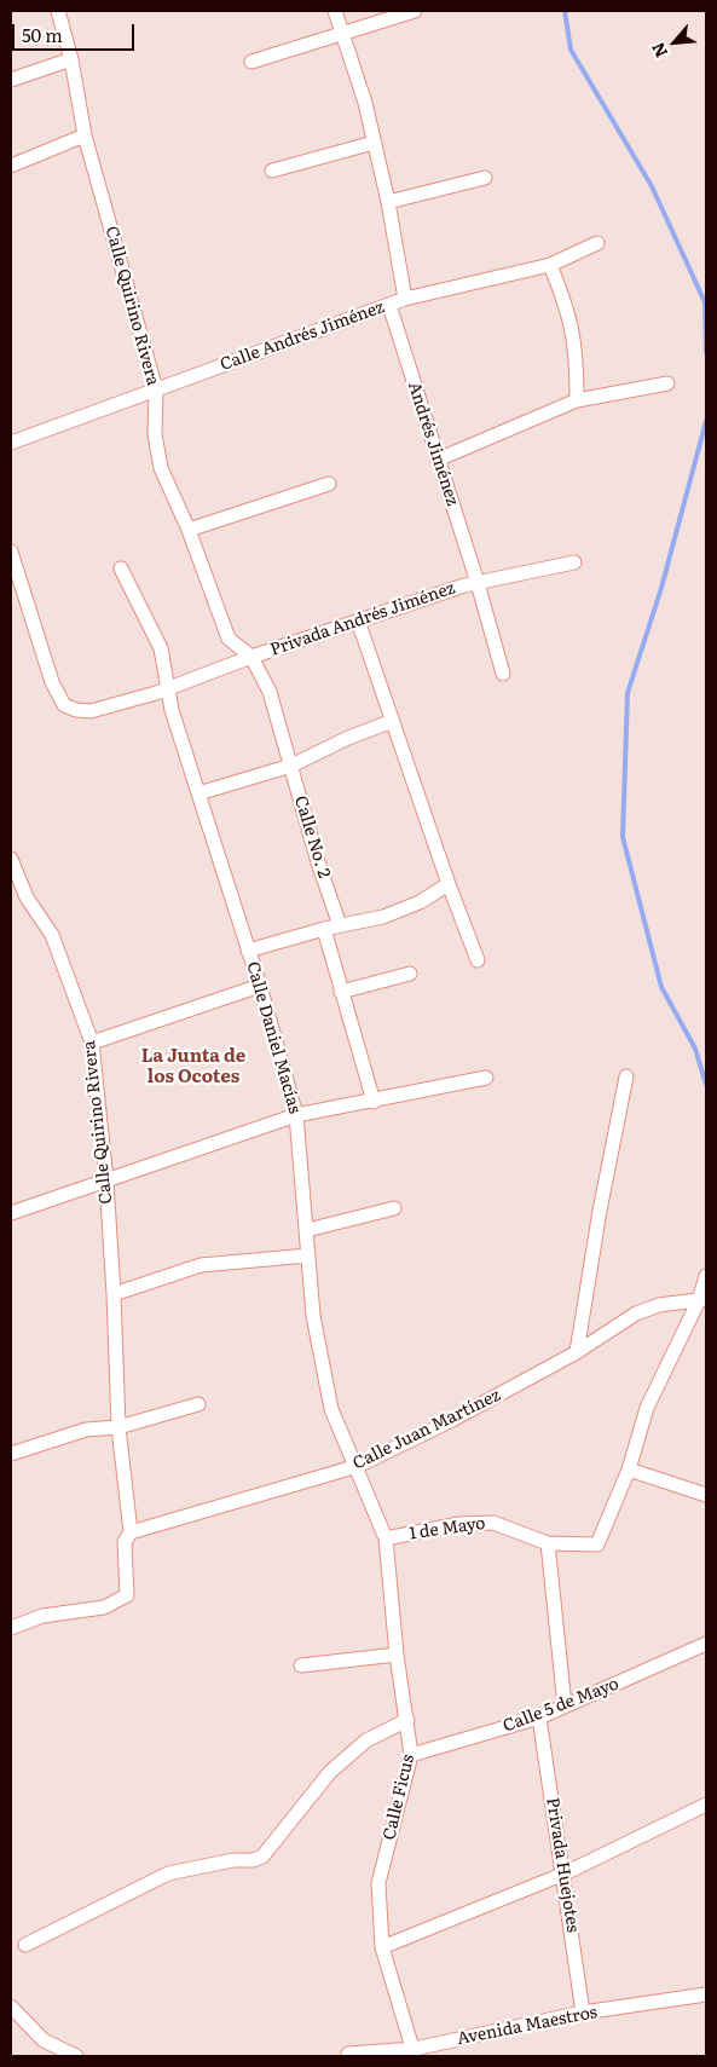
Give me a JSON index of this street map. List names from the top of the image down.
{
  "streets": {
    "street": [
      "Calle Quirino Rivera",
      "Calle Andrés Jiménez",
      "Andrés Jiménez",
      "Privada Andrés Jiménez",
      "Calle No. 2",
      "Calle Daniel Macías",
      "Calle Juan Martínez",
      "1 de Mayo",
      "Calle 5 de Mayo",
      "Calle Ficus",
      "Privada Huejotes",
      "Avenida Maestros"
    ]
  },
  "crossings": [
    ["Calle Quirino Rivera", "Calle Andrés Jiménez"],
    ["Calle Quirino Rivera", "Privada Andrés Jiménez"],
    ["Calle Quirino Rivera", "Calle No. 2"],
    ["Calle Quirino Rivera", "Calle Juan Martínez"],
    ["Calle Andrés Jiménez", "Andrés Jiménez"],
    ["Andrés Jiménez", "Privada Andrés Jiménez"],
    ["Privada Andrés Jiménez", "Calle No. 2"],
    ["Privada Andrés Jiménez", "Calle Daniel Macías"],
    ["Calle Daniel Macías", "Calle Juan Martínez"],
    ["Calle Daniel Macías", "Calle Ficus"],
    ["Calle Juan Martínez", "Calle Ficus"],
    ["1 de Mayo", "Calle Ficus"],
    ["Calle 5 de Mayo", "Calle Ficus"],
    ["Calle 5 de Mayo", "Privada Huejotes"],
    ["Calle Ficus", "Avenida Maestros"],
    ["Privada Huejotes", "Avenida Maestros"]
  ],
  "districts": ["La Junta de los Ocotes"],
  "scale_bar": "50 m",
  "north": "bottom left"
}
